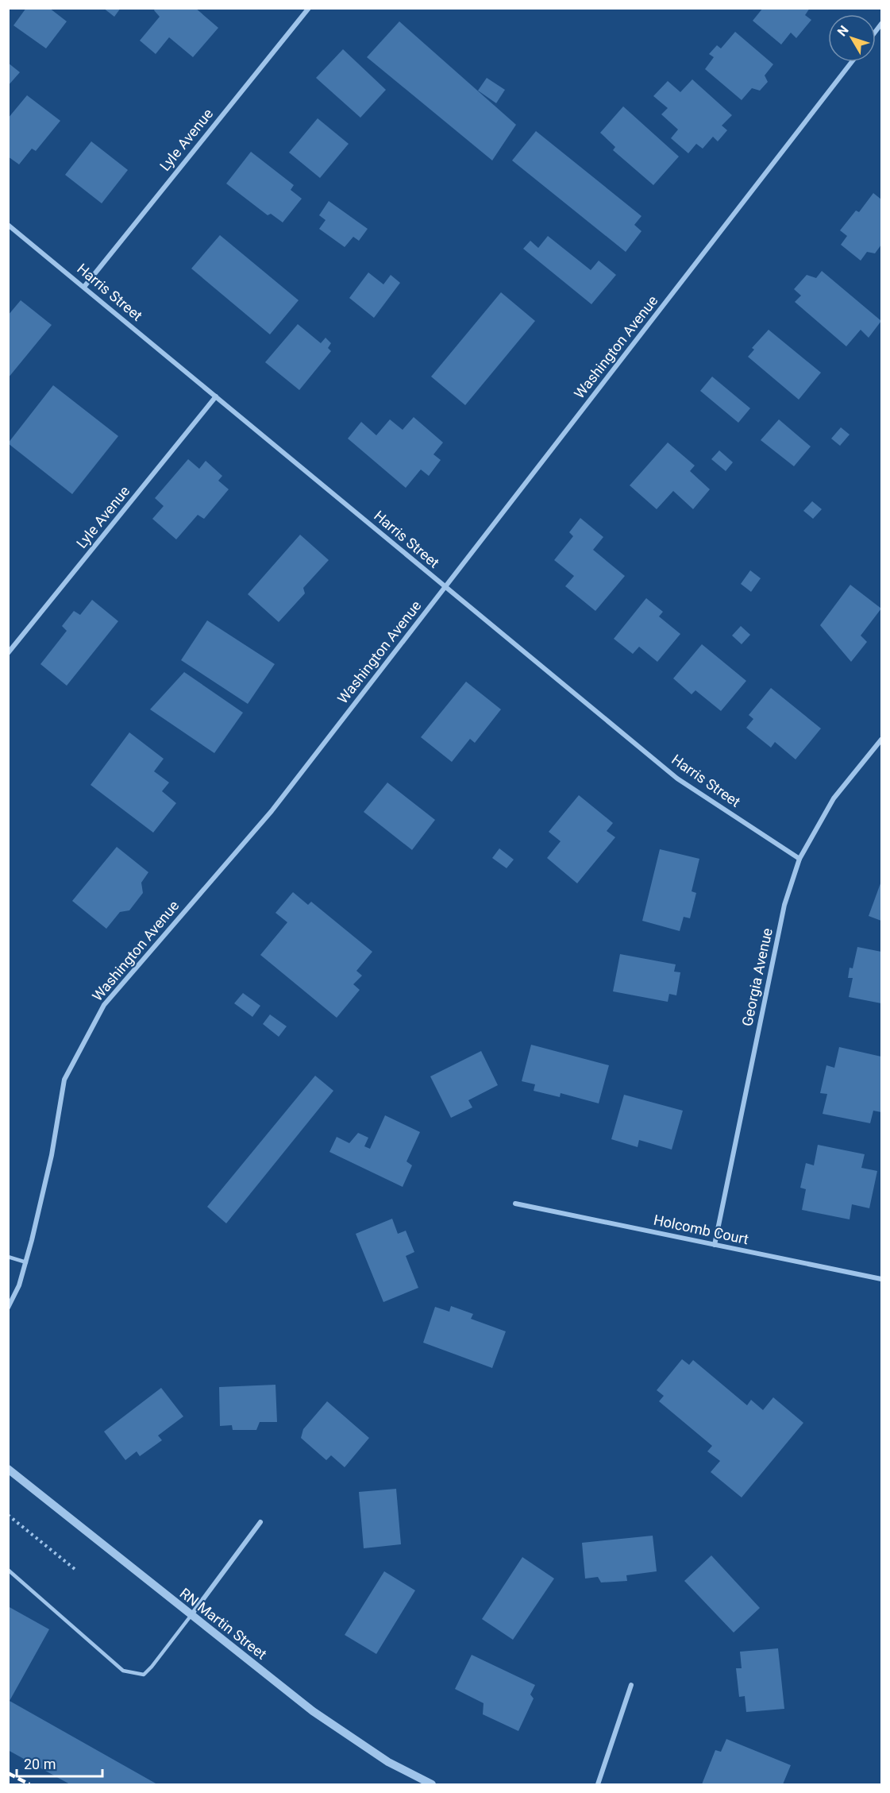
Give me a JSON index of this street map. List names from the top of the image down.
{
  "streets": {
    "street": [
      "Lyle Avenue",
      "Harris Street",
      "Washington Avenue",
      "Georgia Avenue",
      "Holcomb Court",
      "RN Martin Street"
    ]
  },
  "crossings": [
    ["Lyle Avenue", "Harris Street"],
    ["Harris Street", "Washington Avenue"],
    ["Harris Street", "Georgia Avenue"],
    ["Georgia Avenue", "Holcomb Court"]
  ],
  "scale_bar": "20 m",
  "north": "top left"
}
